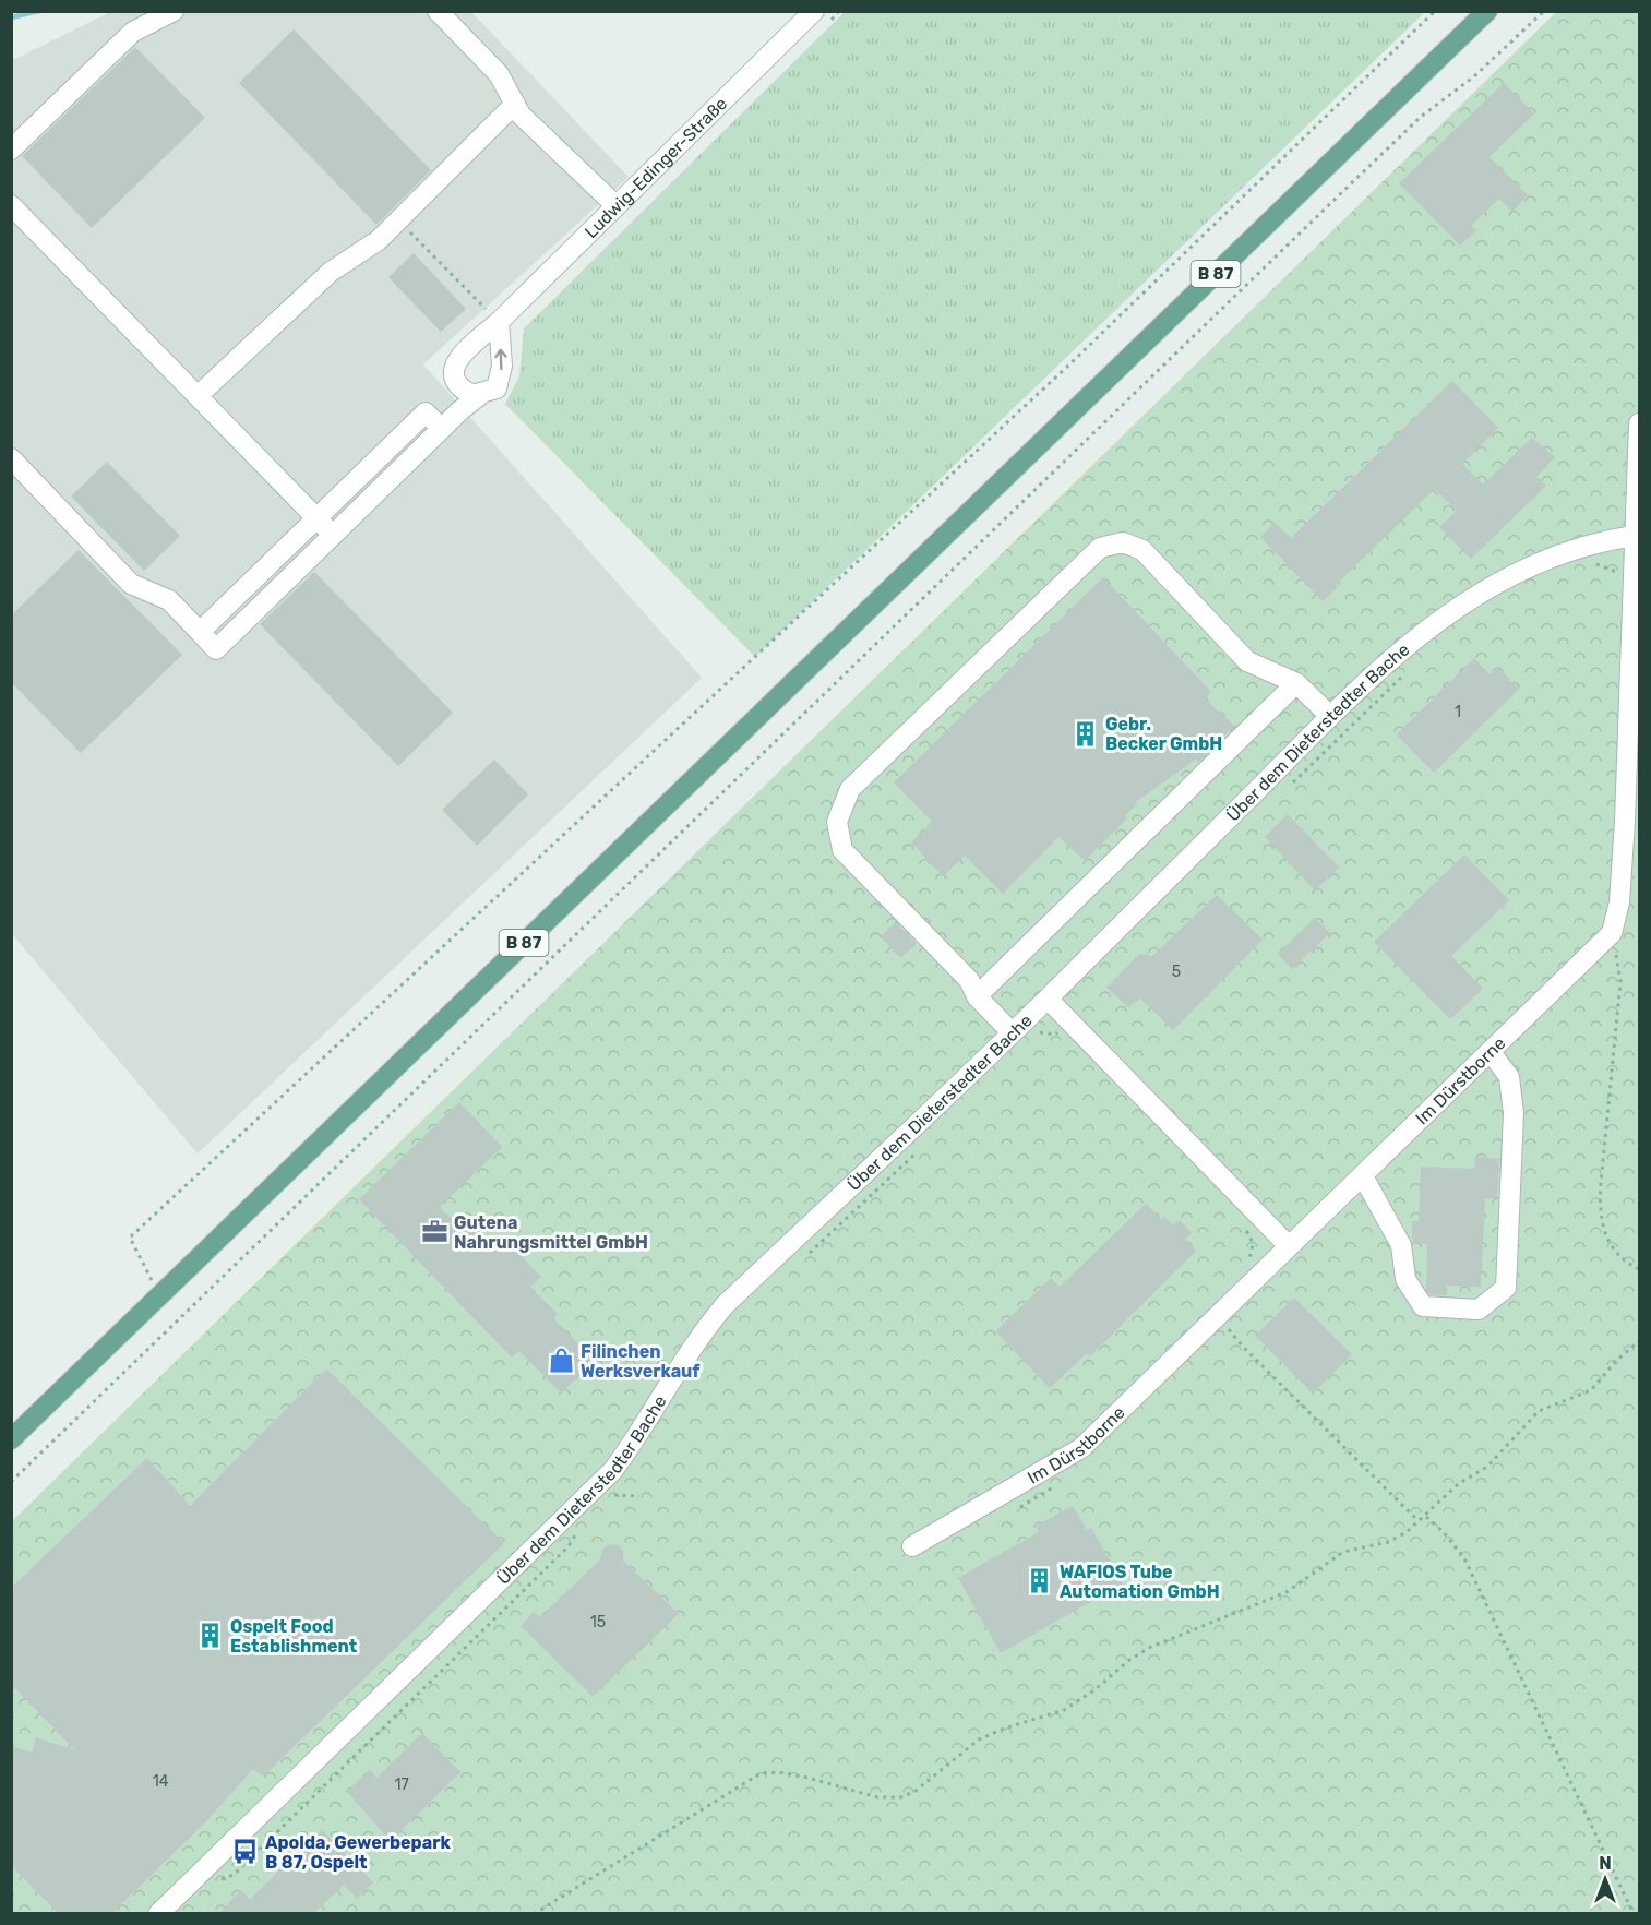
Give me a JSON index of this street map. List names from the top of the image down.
{
  "streets": {
    "main road": ["B 87"],
    "street": ["Ludwig-Edinger-Straße", "Über dem Dieterstedter Bache", "Im Dürstborne"]
  },
  "crossings": [
    ["Über dem Dieterstedter Bache", "Im Dürstborne"]
  ],
  "places": {
    "building": ["Gebr. Becker GmbH", "WAFIOS Tube Automation GmbH", "Ospelt Food Establishment"],
    "office": ["Gutena Nahrungsmittel GmbH"],
    "shop": ["Filinchen Werksverkauf"],
    "bus stop": ["Apolda, Gewerbepark B 87, Ospelt"]
  },
  "house_numbers": [
    "1",
    "5",
    "15",
    "14",
    "17"
  ],
  "north": "top"
}
